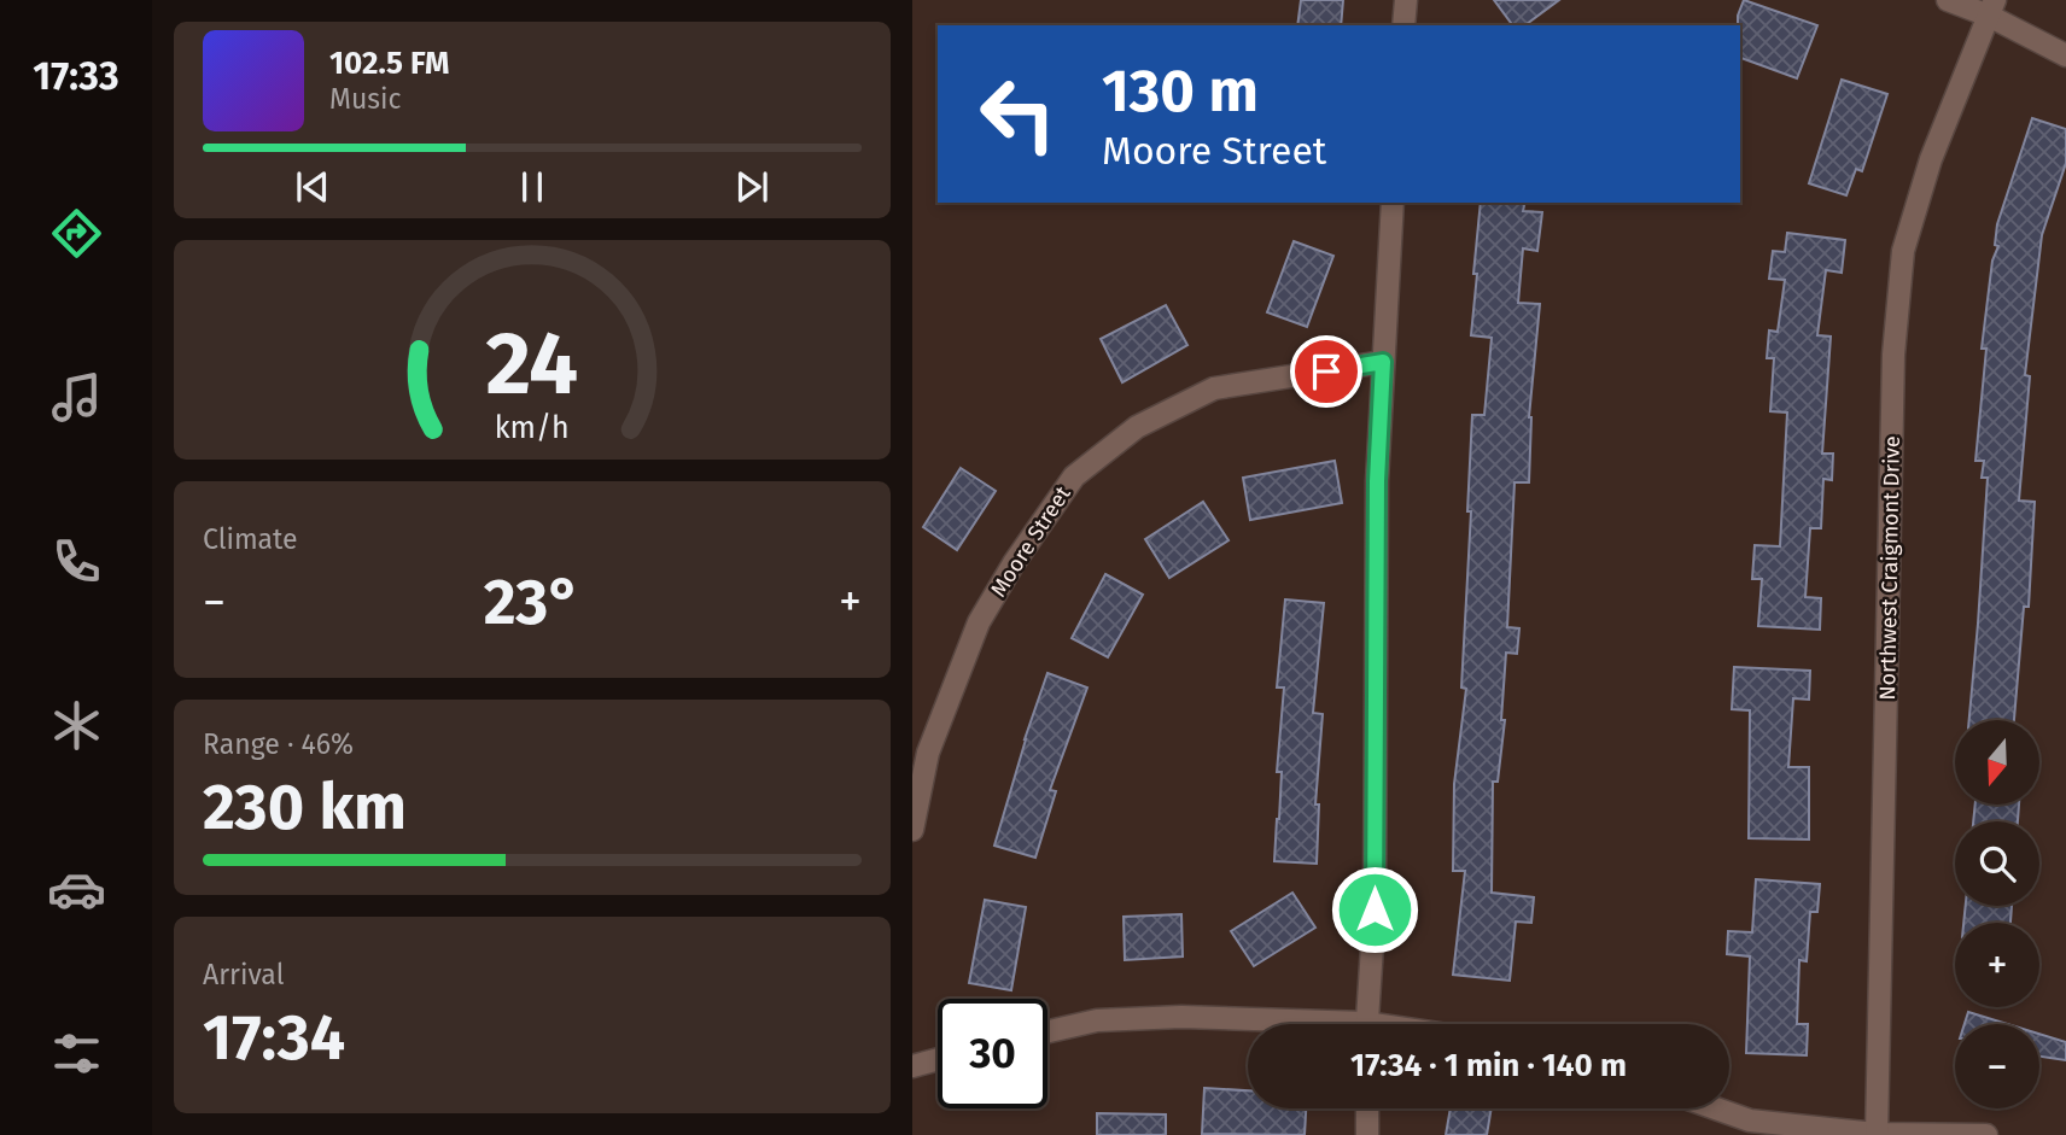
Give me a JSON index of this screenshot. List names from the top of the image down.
{
  "streets": {
    "street": ["Moore Street", "Northwest Craigmont Drive"]
  },
  "north": "bottom",
  "page": {
    "tabs": "17:33",
    "turn": ["130 m", "Moore Street"],
    "song": ["102.5 FM", "Music"],
    "tile": [
      "Climate",
      ["Range · 46%", "230 km"],
      ["Arrival", "17:34"]
    ],
    "heat": ["−", "23°", "+"],
    "map_buttons": ["+", "−"],
    "limit": "30",
    "trip": "17:34 · 1 min · 140 m",
    "gauge": ["24", "km/h"]
  }
}
